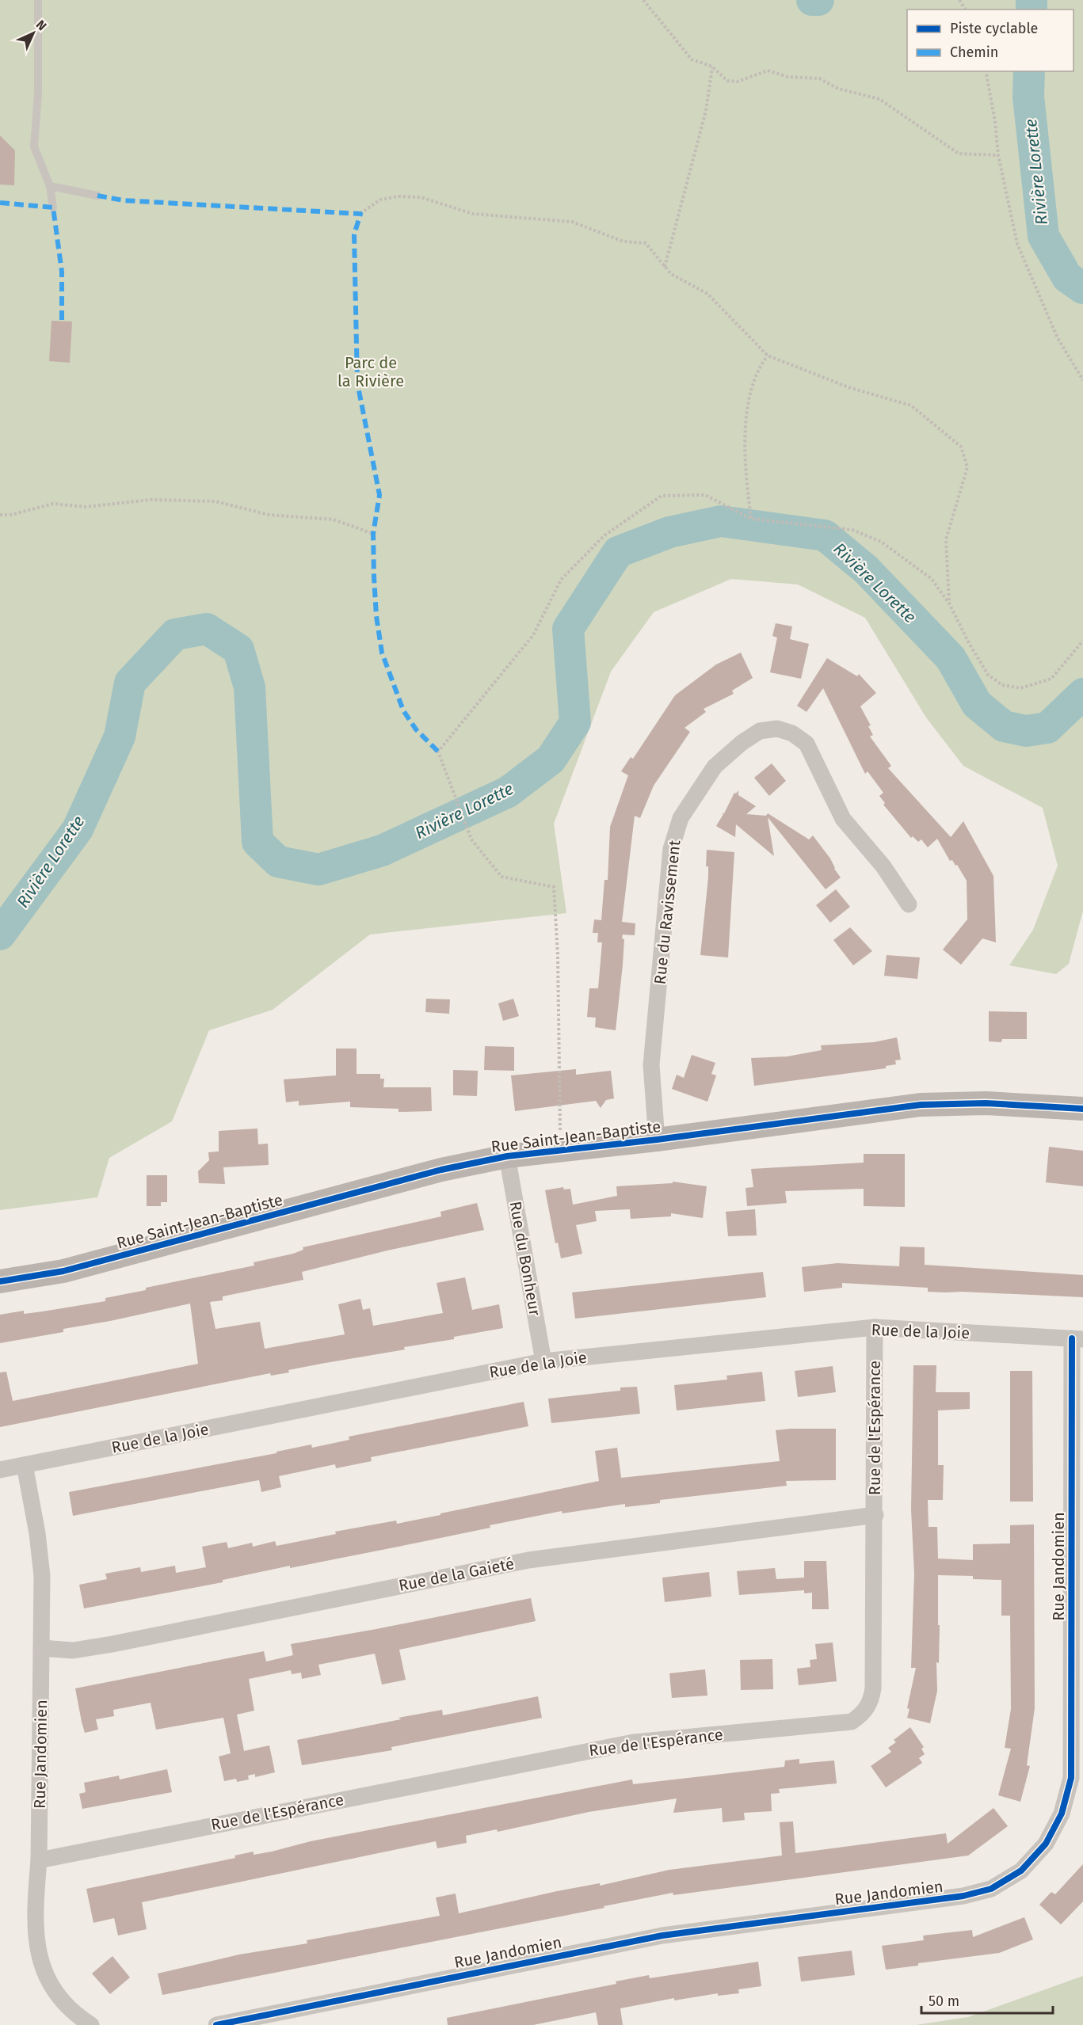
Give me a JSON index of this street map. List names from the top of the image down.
{
  "streets": {
    "street": [
      "Rue du Ravissement",
      "Rue Saint-Jean-Baptiste",
      "Rue du Bonheur",
      "Rue de la Joie",
      "Rue de l'Espérance",
      "Rue Jandomien",
      "Rue de la Gaieté"
    ]
  },
  "crossings": [
    ["Rue du Ravissement", "Rue Saint-Jean-Baptiste"],
    ["Rue Saint-Jean-Baptiste", "Rue du Bonheur"],
    ["Rue du Bonheur", "Rue de la Joie"],
    ["Rue de la Joie", "Rue de l'Espérance"],
    ["Rue de la Joie", "Rue Jandomien"],
    ["Rue de l'Espérance", "Rue Jandomien"],
    ["Rue de l'Espérance", "Rue de la Gaieté"],
    ["Rue Jandomien", "Rue de la Gaieté"]
  ],
  "water": ["Rivière Lorette"],
  "parks": ["Parc de la Rivière"],
  "legend": ["Piste cyclable", "Chemin"],
  "scale_bar": "50 m",
  "north": "top right"
}
